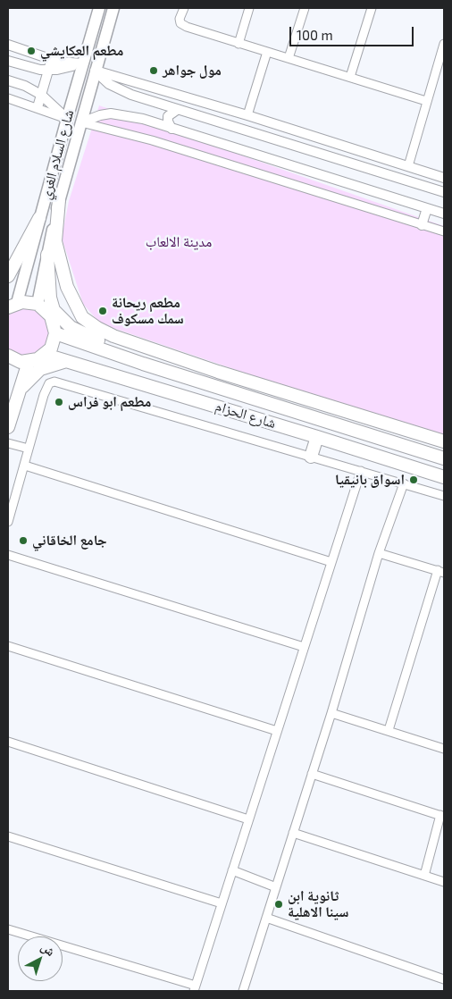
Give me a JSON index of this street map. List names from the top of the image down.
{
  "streets": {
    "main road": ["شارع السلام الغري", "شارع الحزام"]
  },
  "parks": ["مدينة الالعاب"],
  "places": [
    "مطعم العكايشي",
    "مول جواهر",
    "مطعم ريحانة سمك مسكوف",
    "مطعم ابو فراس",
    "اسواق بانيقيا",
    "جامع الخاقاني",
    "ثانوية ابن سينا الاهلية"
  ],
  "scale_bar": "100 m",
  "north": "top right"
}
